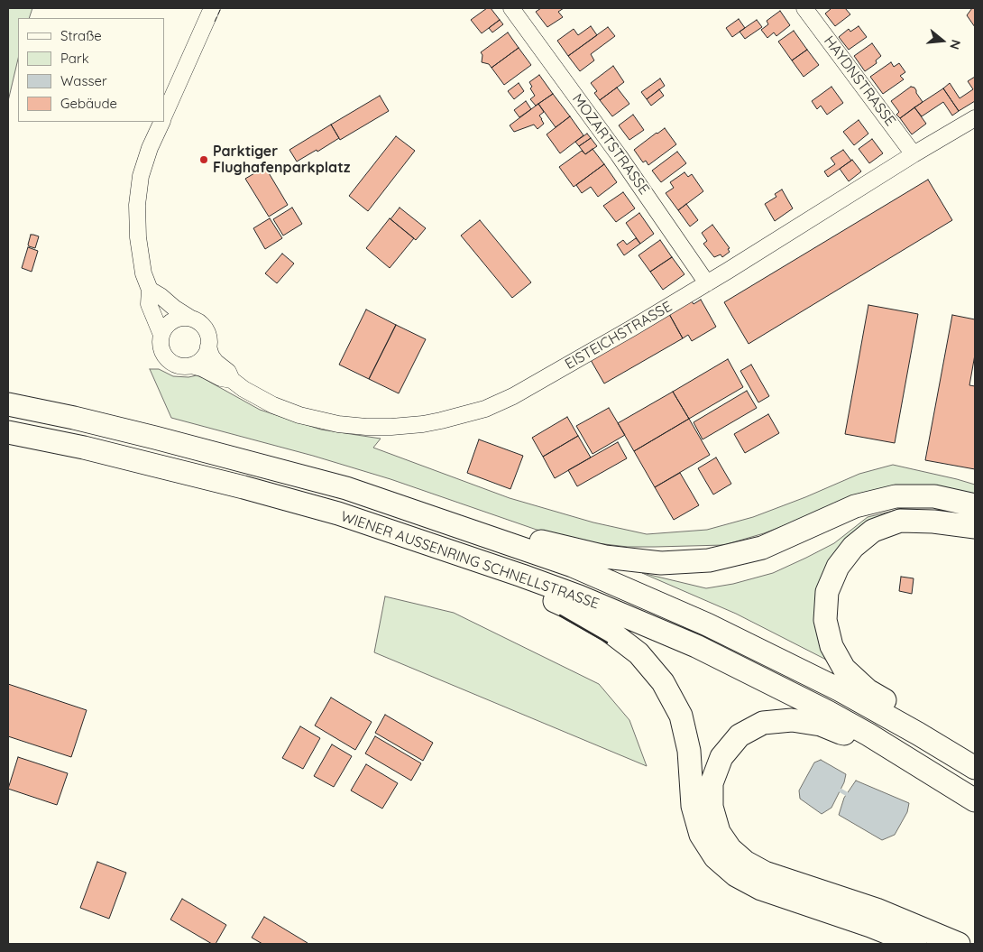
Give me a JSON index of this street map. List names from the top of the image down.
{
  "streets": {
    "highway": ["WIENER AUSSENRING SCHNELLSTRASSE"],
    "street": ["HAYDNSTRASSE", "MOZARTSTRASSE", "EISTEICHSTRASSE"]
  },
  "crossings": [
    ["HAYDNSTRASSE", "EISTEICHSTRASSE"],
    ["MOZARTSTRASSE", "EISTEICHSTRASSE"]
  ],
  "places": ["Parktiger Flughafenparkplatz"],
  "legend": [
    "Straße",
    "Park",
    "Wasser",
    "Gebäude"
  ],
  "north": "right"
}
